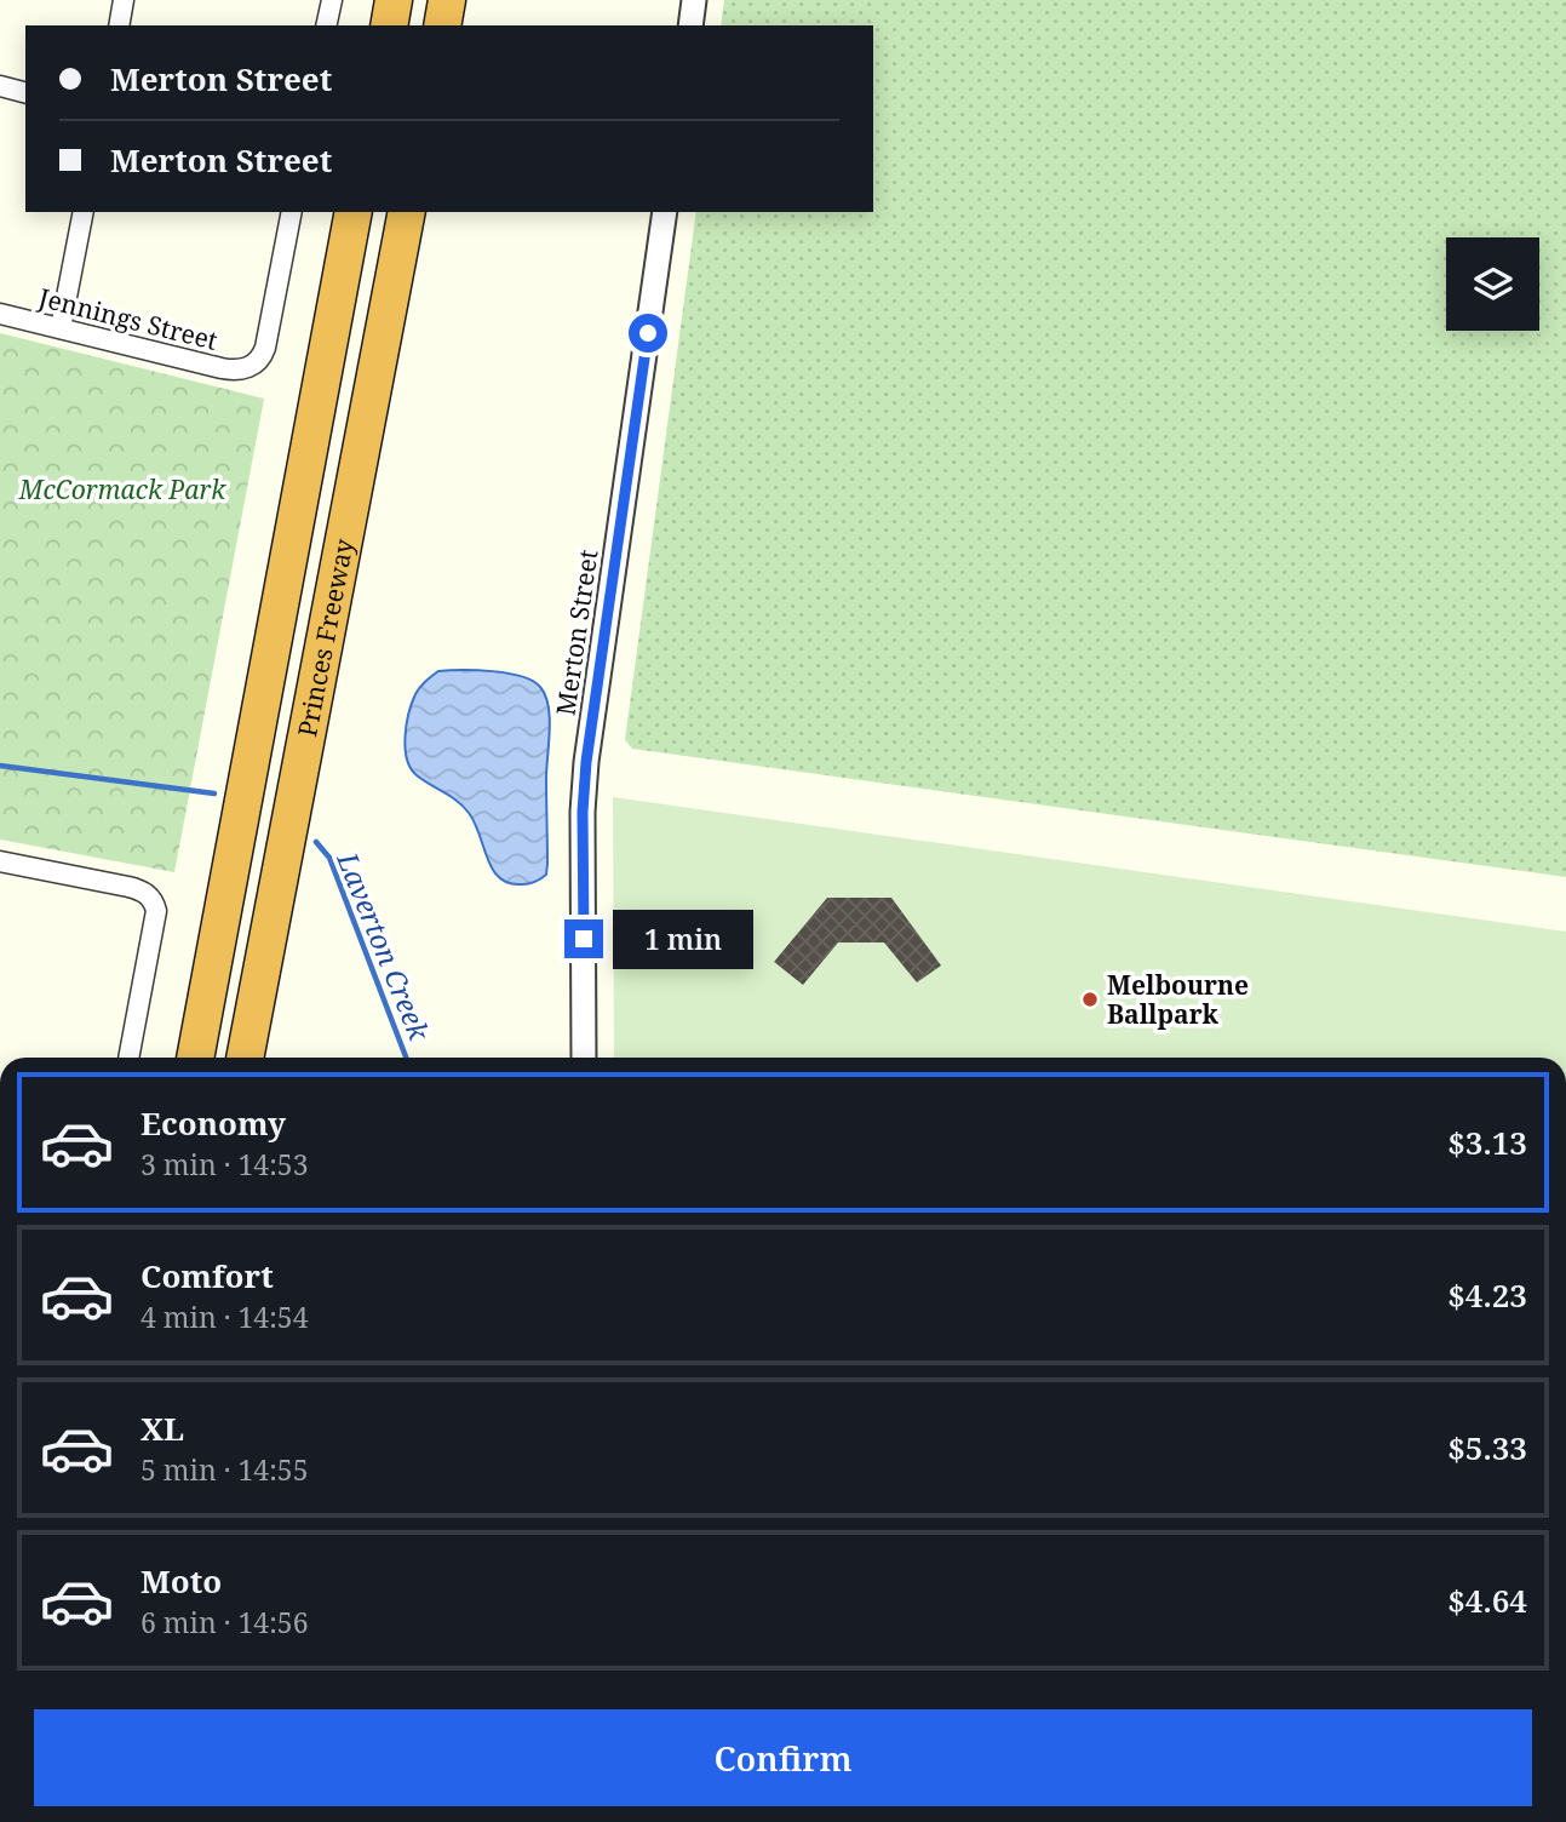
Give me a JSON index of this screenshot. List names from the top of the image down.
{
  "streets": {
    "highway": ["Princes Freeway"],
    "street": ["Jennings Street", "Merton Street"]
  },
  "water": ["Laverton Creek"],
  "parks": ["McCormack Park"],
  "places": ["Melbourne Ballpark"],
  "page": {
    "banner": ["Merton Street", "Merton Street"],
    "bubble": "1 min",
    "list": [
      {
        "name": "Economy",
        "note": "3 min · 14:53",
        "value": "$3.13"
      },
      {
        "name": "Comfort",
        "note": "4 min · 14:54",
        "value": "$4.23"
      },
      {
        "name": "XL",
        "note": "5 min · 14:55",
        "value": "$5.33"
      },
      {
        "name": "Moto",
        "note": "6 min · 14:56",
        "value": "$4.64"
      }
    ],
    "buttons": "Confirm"
  }
}
